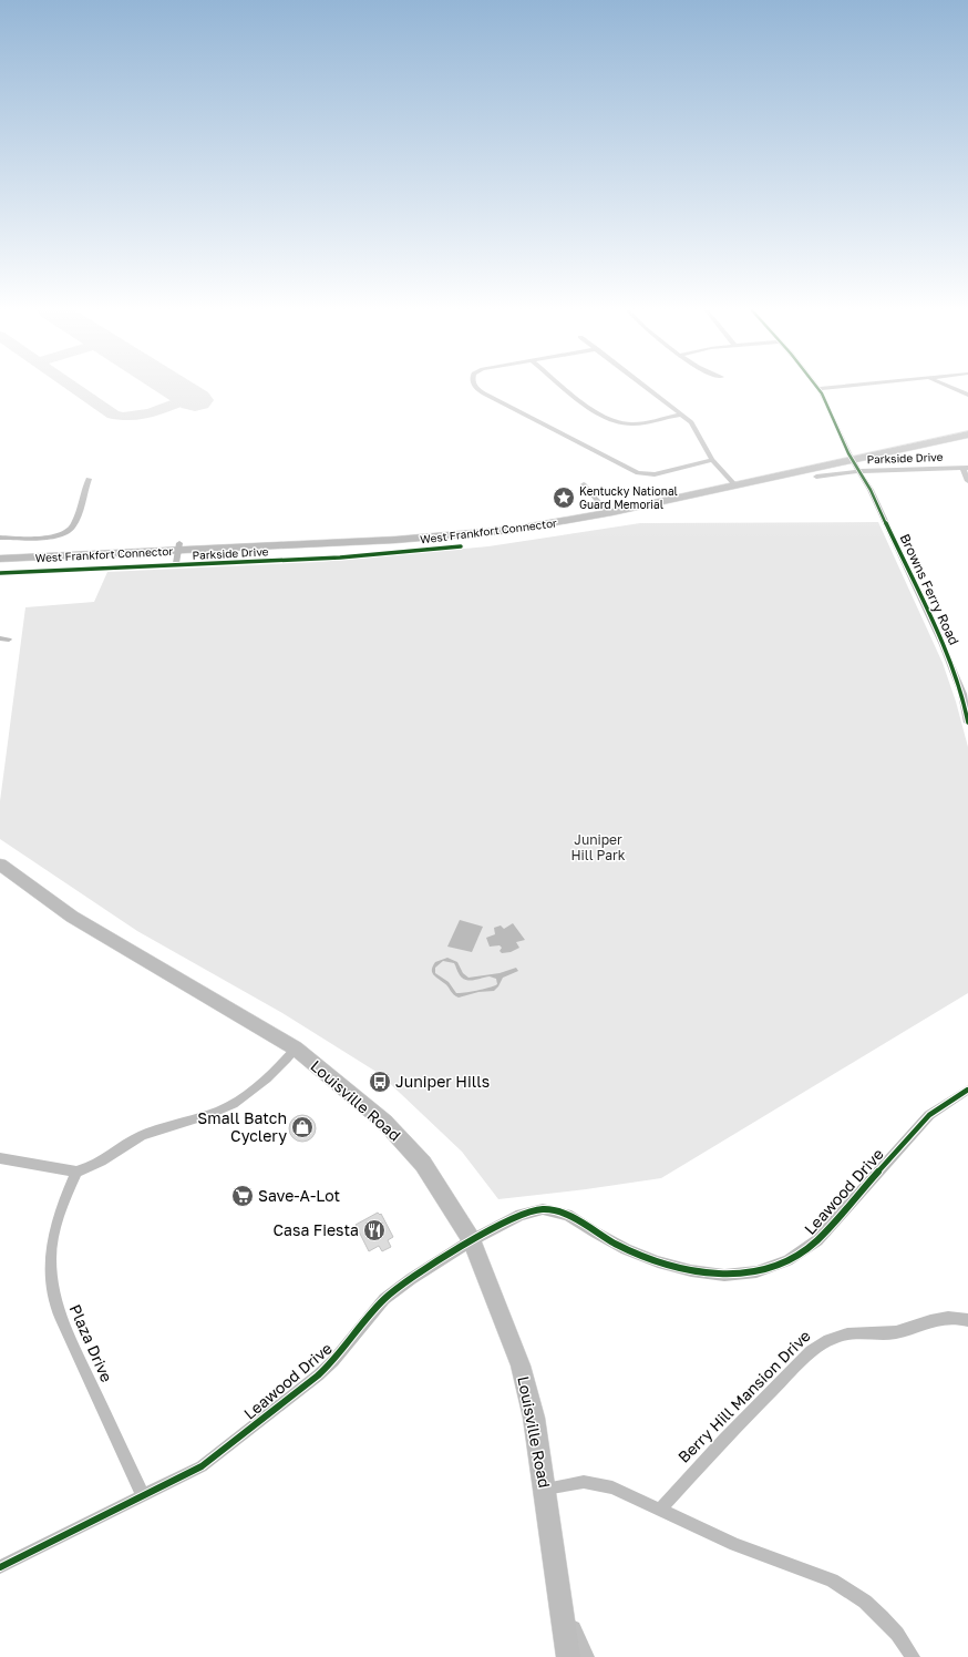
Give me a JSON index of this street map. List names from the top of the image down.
{
  "streets": {
    "highway": ["West Frankfort Connector"],
    "main road": ["Louisville Road"],
    "street": [
      "Parkside Drive",
      "Browns Ferry Road",
      "Leawood Drive",
      "Plaza Drive",
      "Berry Hill Mansion Drive"
    ]
  },
  "crossings": [
    ["Parkside Drive", "West Frankfort Connector"],
    ["Parkside Drive", "Browns Ferry Road"],
    ["West Frankfort Connector", "Browns Ferry Road"],
    ["Louisville Road", "Leawood Drive"],
    ["Leawood Drive", "Plaza Drive"]
  ],
  "parks": ["Juniper Hill Park"],
  "places": {
    "place": ["Kentucky National Guard Memorial"],
    "bus stop": ["Juniper Hills"],
    "shop": ["Small Batch Cyclery"],
    "supermarket": ["Save-A-Lot"],
    "restaurant": ["Casa Fiesta"]
  }
}
